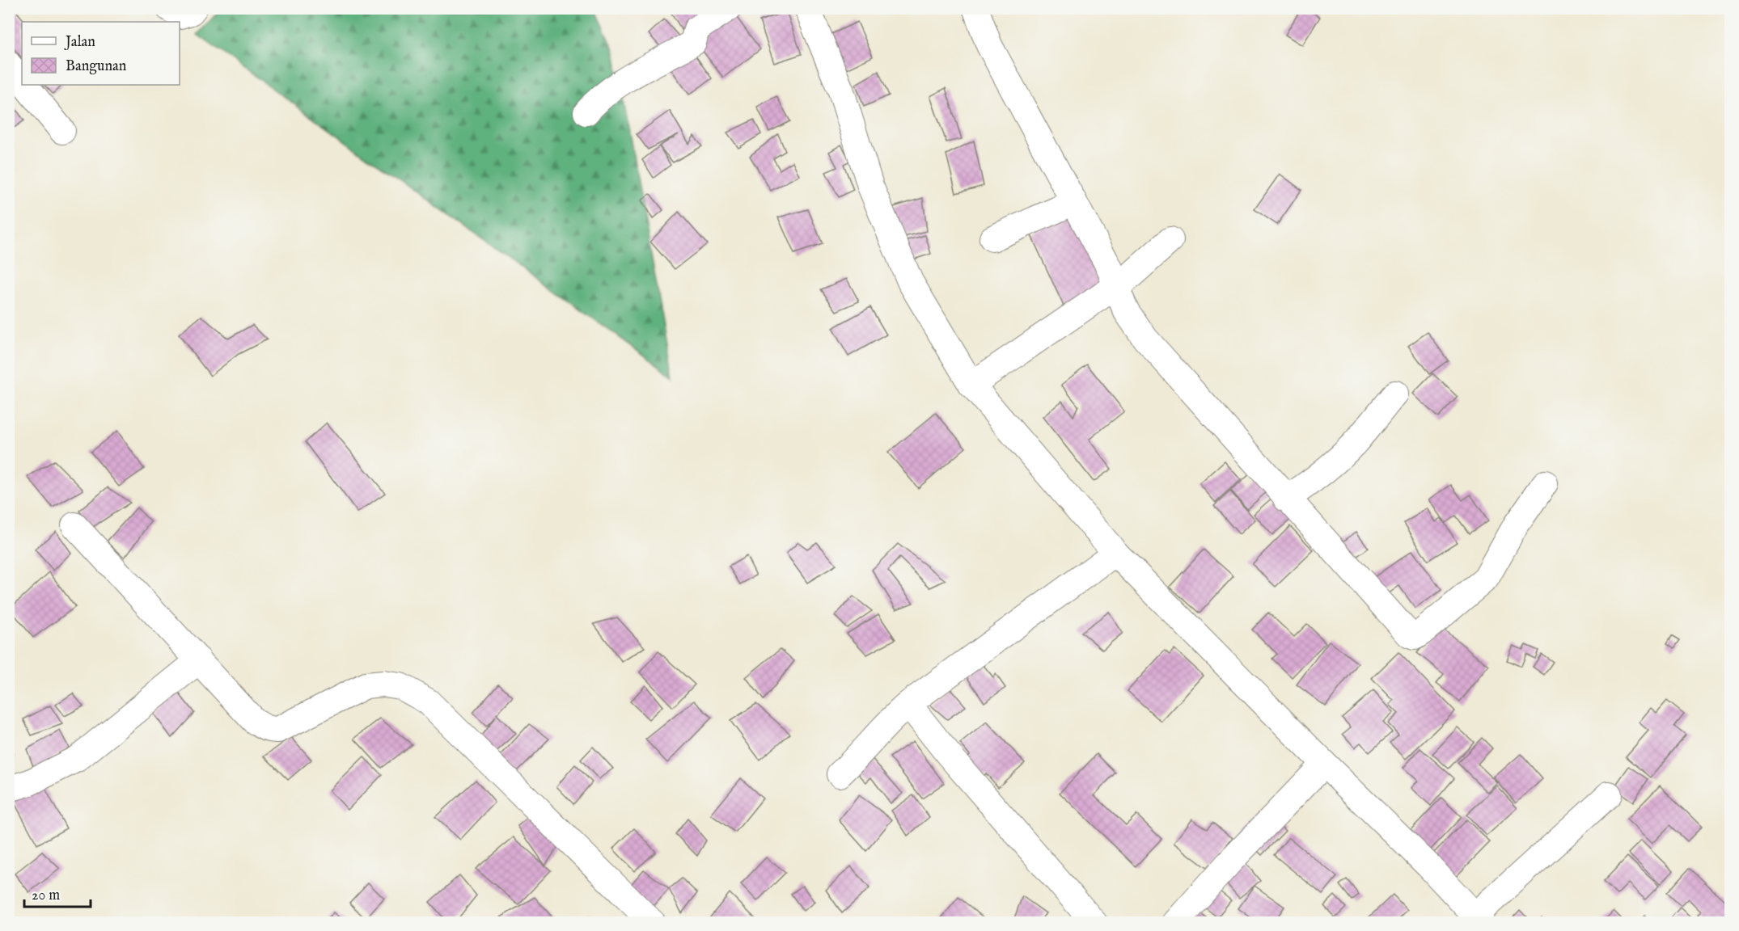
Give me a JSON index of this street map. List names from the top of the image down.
{
  "legend": ["Jalan", "Bangunan"],
  "scale_bar": "20 m"
}
